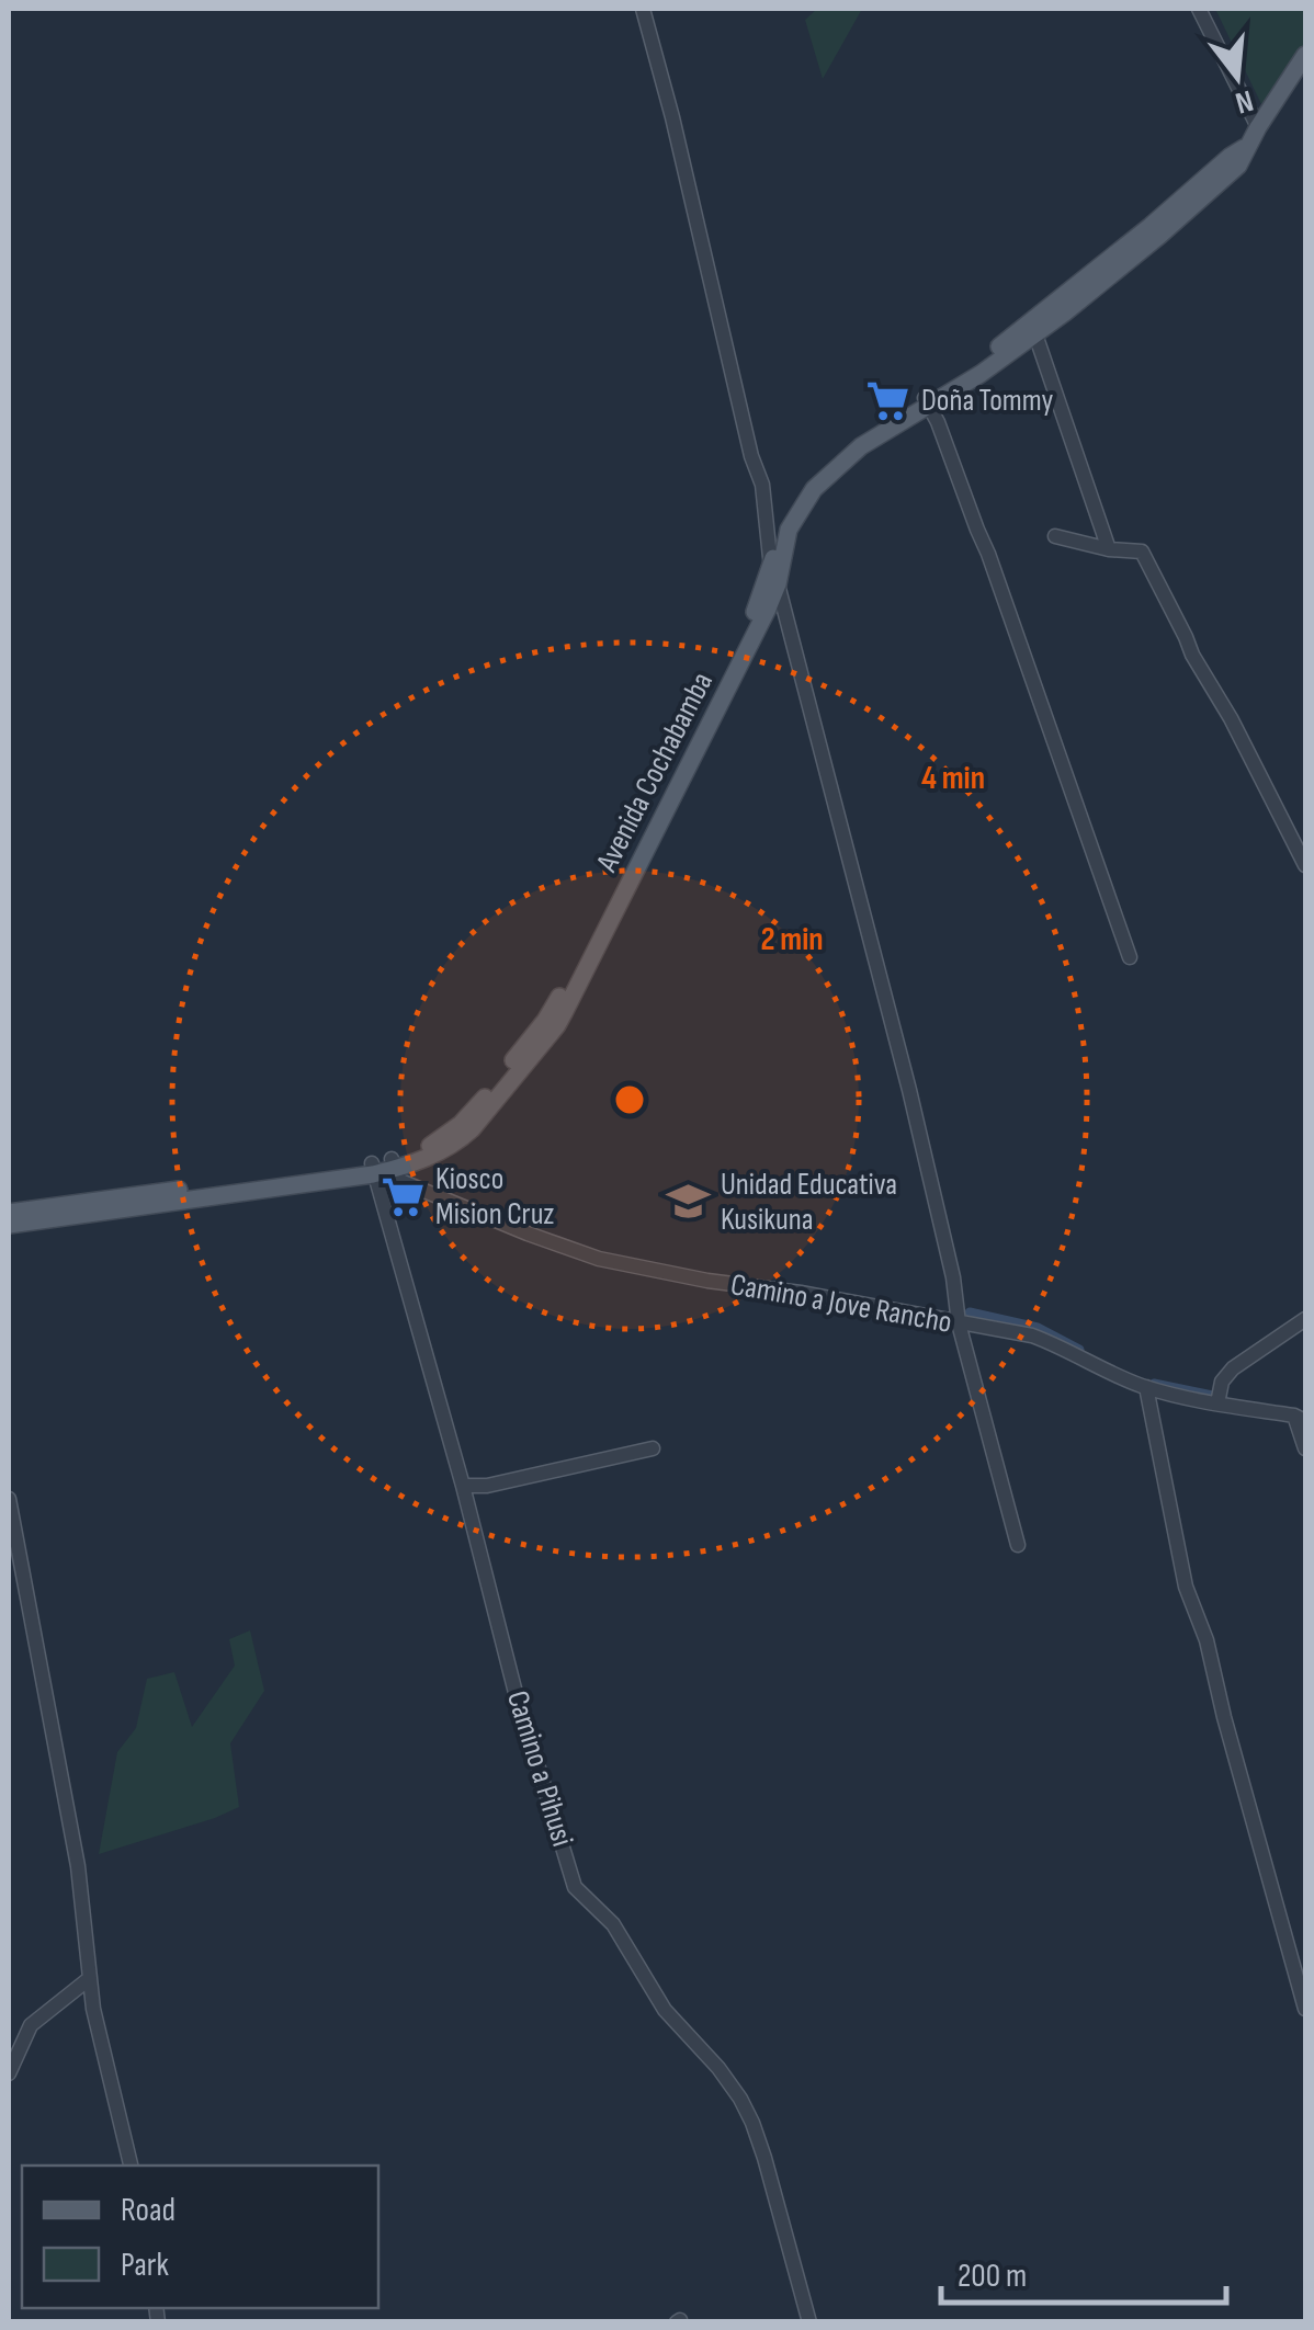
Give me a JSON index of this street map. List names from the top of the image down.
{
  "streets": {
    "main road": ["Avenida Cochabamba"],
    "street": ["Camino a Jove Rancho", "Camino a Pihusi"]
  },
  "crossings": [
    ["Avenida Cochabamba", "Camino a Jove Rancho"],
    ["Avenida Cochabamba", "Camino a Pihusi"]
  ],
  "places": {
    "supermarket": ["Doña Tommy", "Kiosco Mision Cruz"],
    "school or university": ["Unidad Educativa Kusikuna"]
  },
  "legend": ["Road", "Park"],
  "scale_bar": "200 m",
  "north": "bottom",
  "rings": ["4 min", "2 min"]
}
